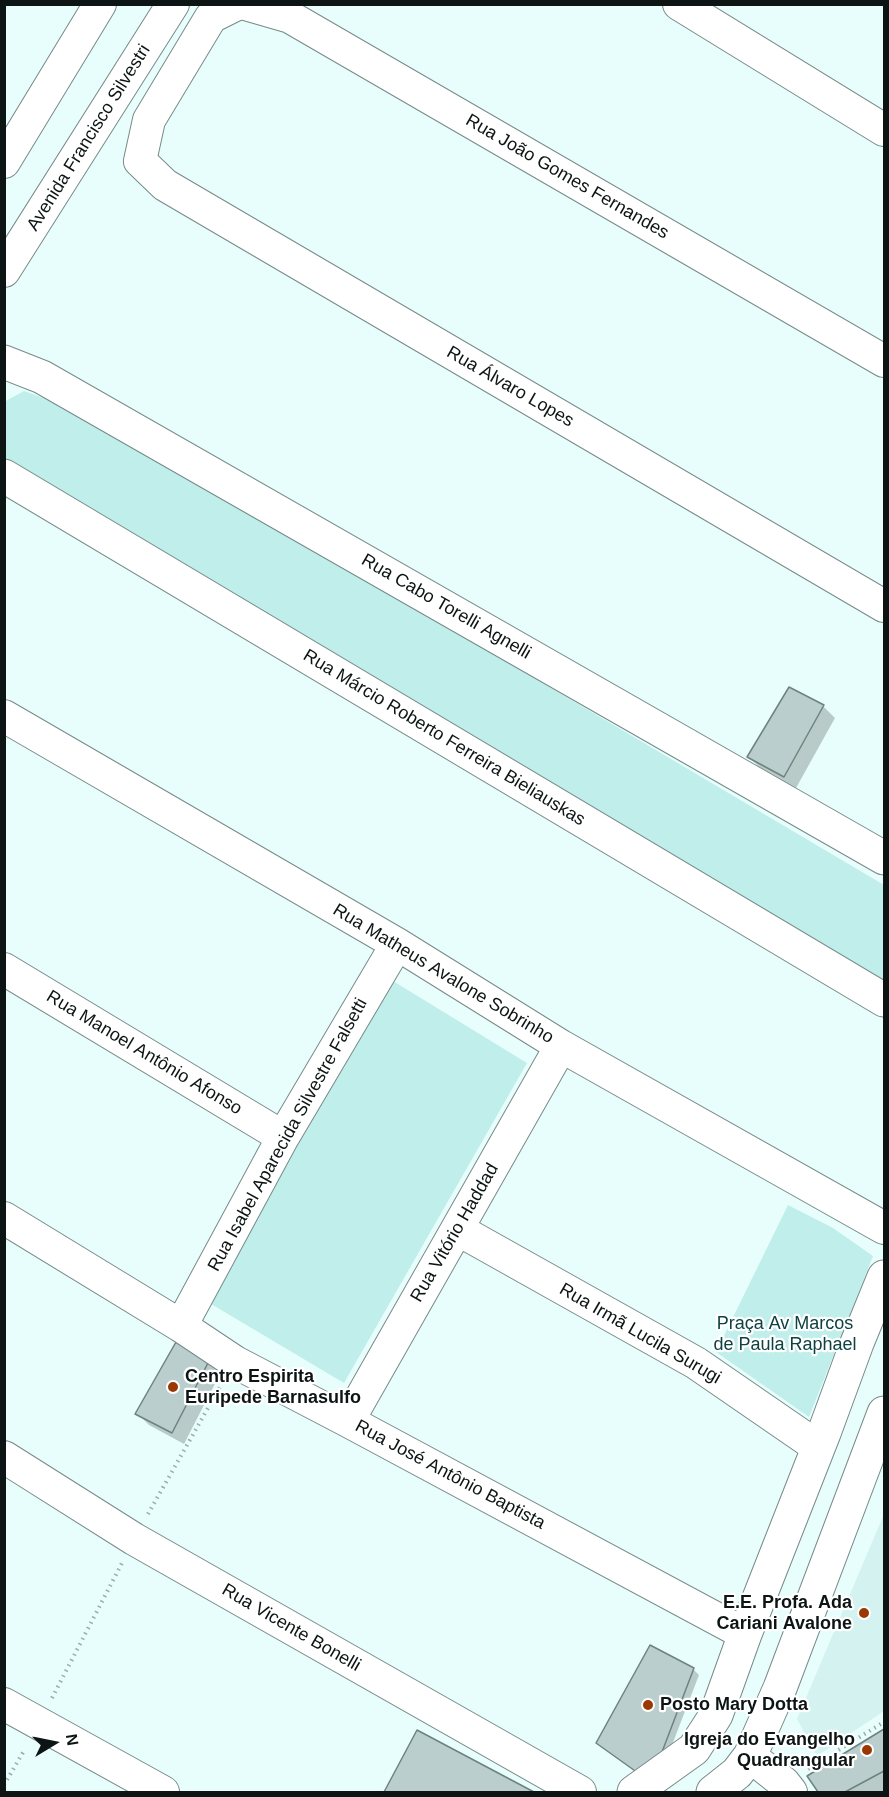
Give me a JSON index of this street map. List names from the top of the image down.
{
  "streets": {
    "street": [
      "Avenida Francisco Silvestri",
      "Rua João Gomes Fernandes",
      "Rua Álvaro Lopes",
      "Rua Cabo Torelli Agnelli",
      "Rua Márcio Roberto Ferreira Bieliauskas",
      "Rua Matheus Avalone Sobrinho",
      "Rua Manoel Antônio Afonso",
      "Rua Isabel Aparecida Silvestre Falsetti",
      "Rua Vitório Haddad",
      "Rua Irmã Lucila Surugi",
      "Rua José Antônio Baptista",
      "Rua Vicente Bonelli"
    ]
  },
  "crossings": [
    ["Rua Matheus Avalone Sobrinho", "Rua Isabel Aparecida Silvestre Falsetti"],
    ["Rua Matheus Avalone Sobrinho", "Rua Vitório Haddad"],
    ["Rua Manoel Antônio Afonso", "Rua Isabel Aparecida Silvestre Falsetti"],
    ["Rua Isabel Aparecida Silvestre Falsetti", "Rua José Antônio Baptista"],
    ["Rua Vitório Haddad", "Rua Irmã Lucila Surugi"],
    ["Rua Vitório Haddad", "Rua José Antônio Baptista"]
  ],
  "parks": ["Praça Av Marcos de Paula Raphael"],
  "places": [
    "Centro Espirita Euripede Barnasulfo",
    "E.E. Profa. Ada Cariani Avalone",
    "Posto Mary Dotta",
    "Igreja do Evangelho Quadrangular"
  ],
  "north": "right"
}
